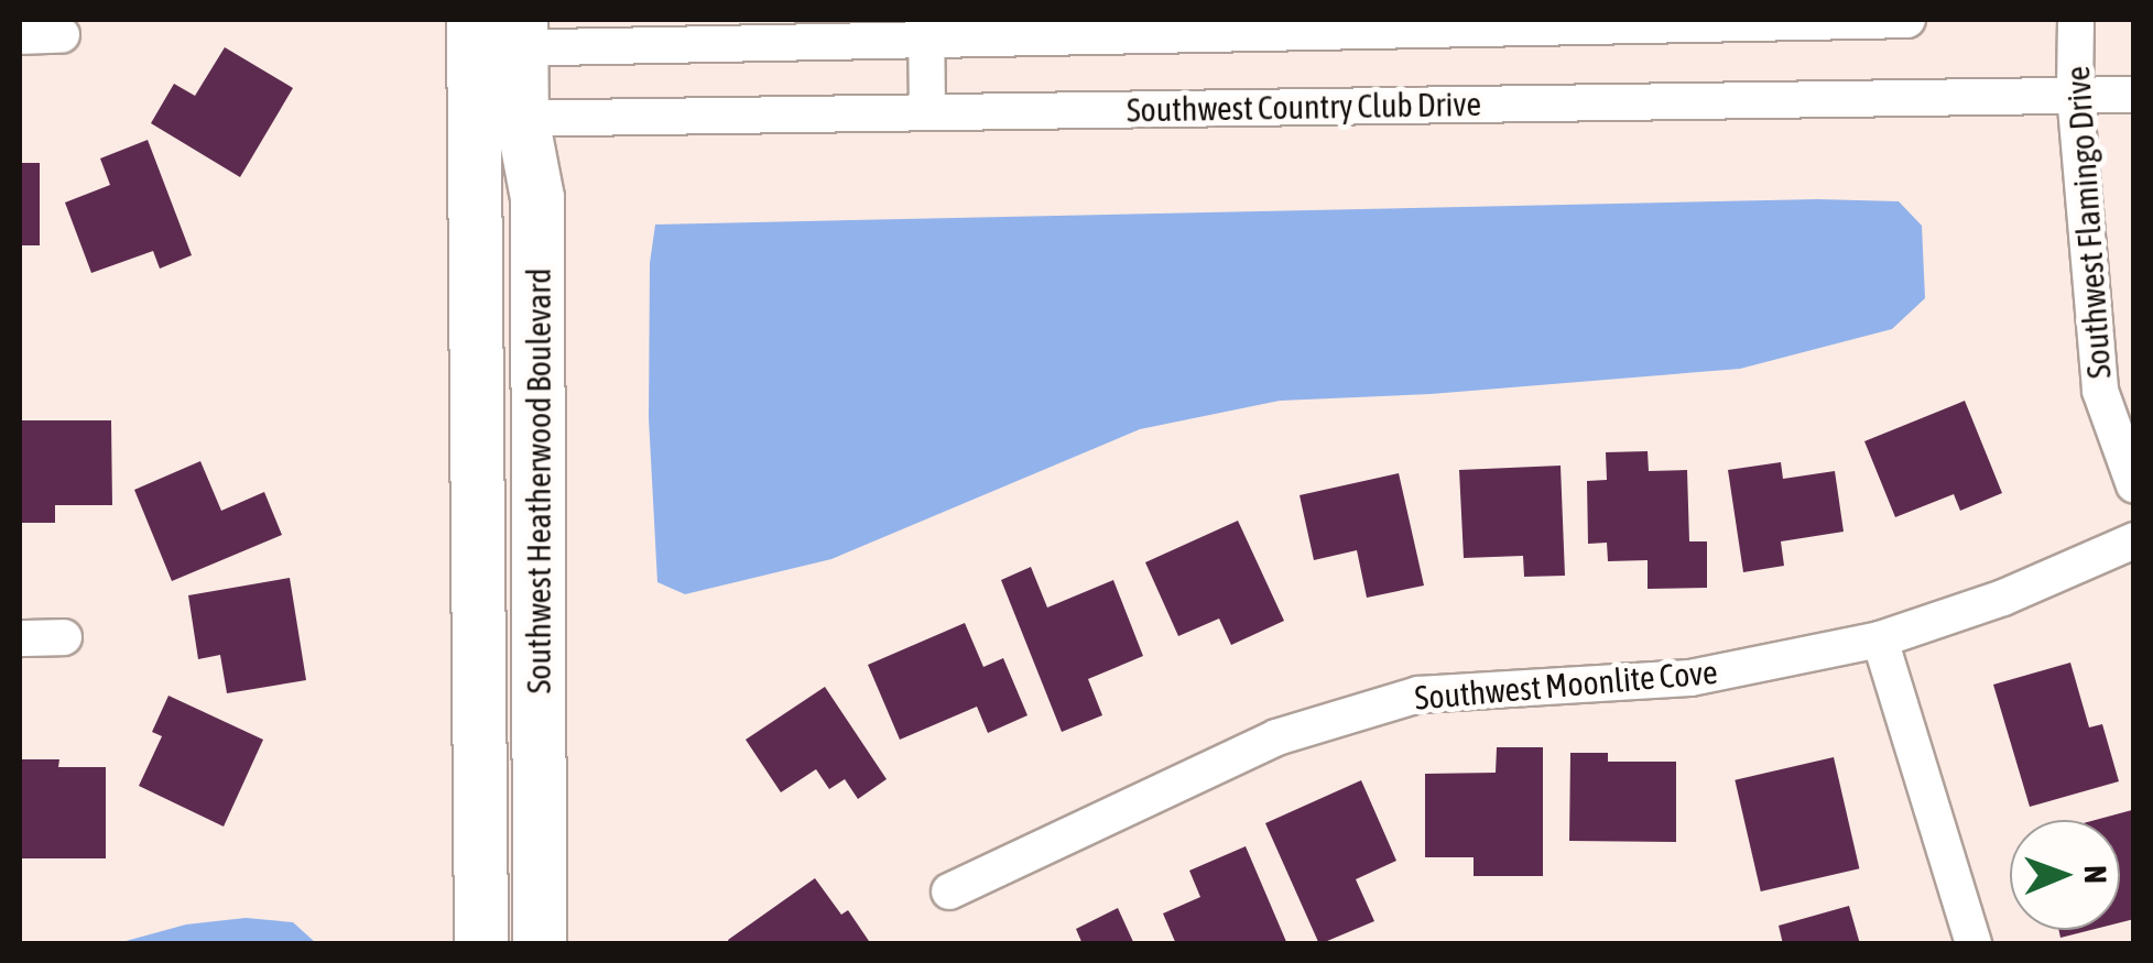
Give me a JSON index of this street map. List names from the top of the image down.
{
  "streets": {
    "street": [
      "Southwest Country Club Drive",
      "Southwest Flamingo Drive",
      "Southwest Heatherwood Boulevard",
      "Southwest Moonlite Cove"
    ]
  },
  "crossings": [
    ["Southwest Country Club Drive", "Southwest Flamingo Drive"],
    ["Southwest Country Club Drive", "Southwest Heatherwood Boulevard"]
  ],
  "north": "right"
}
